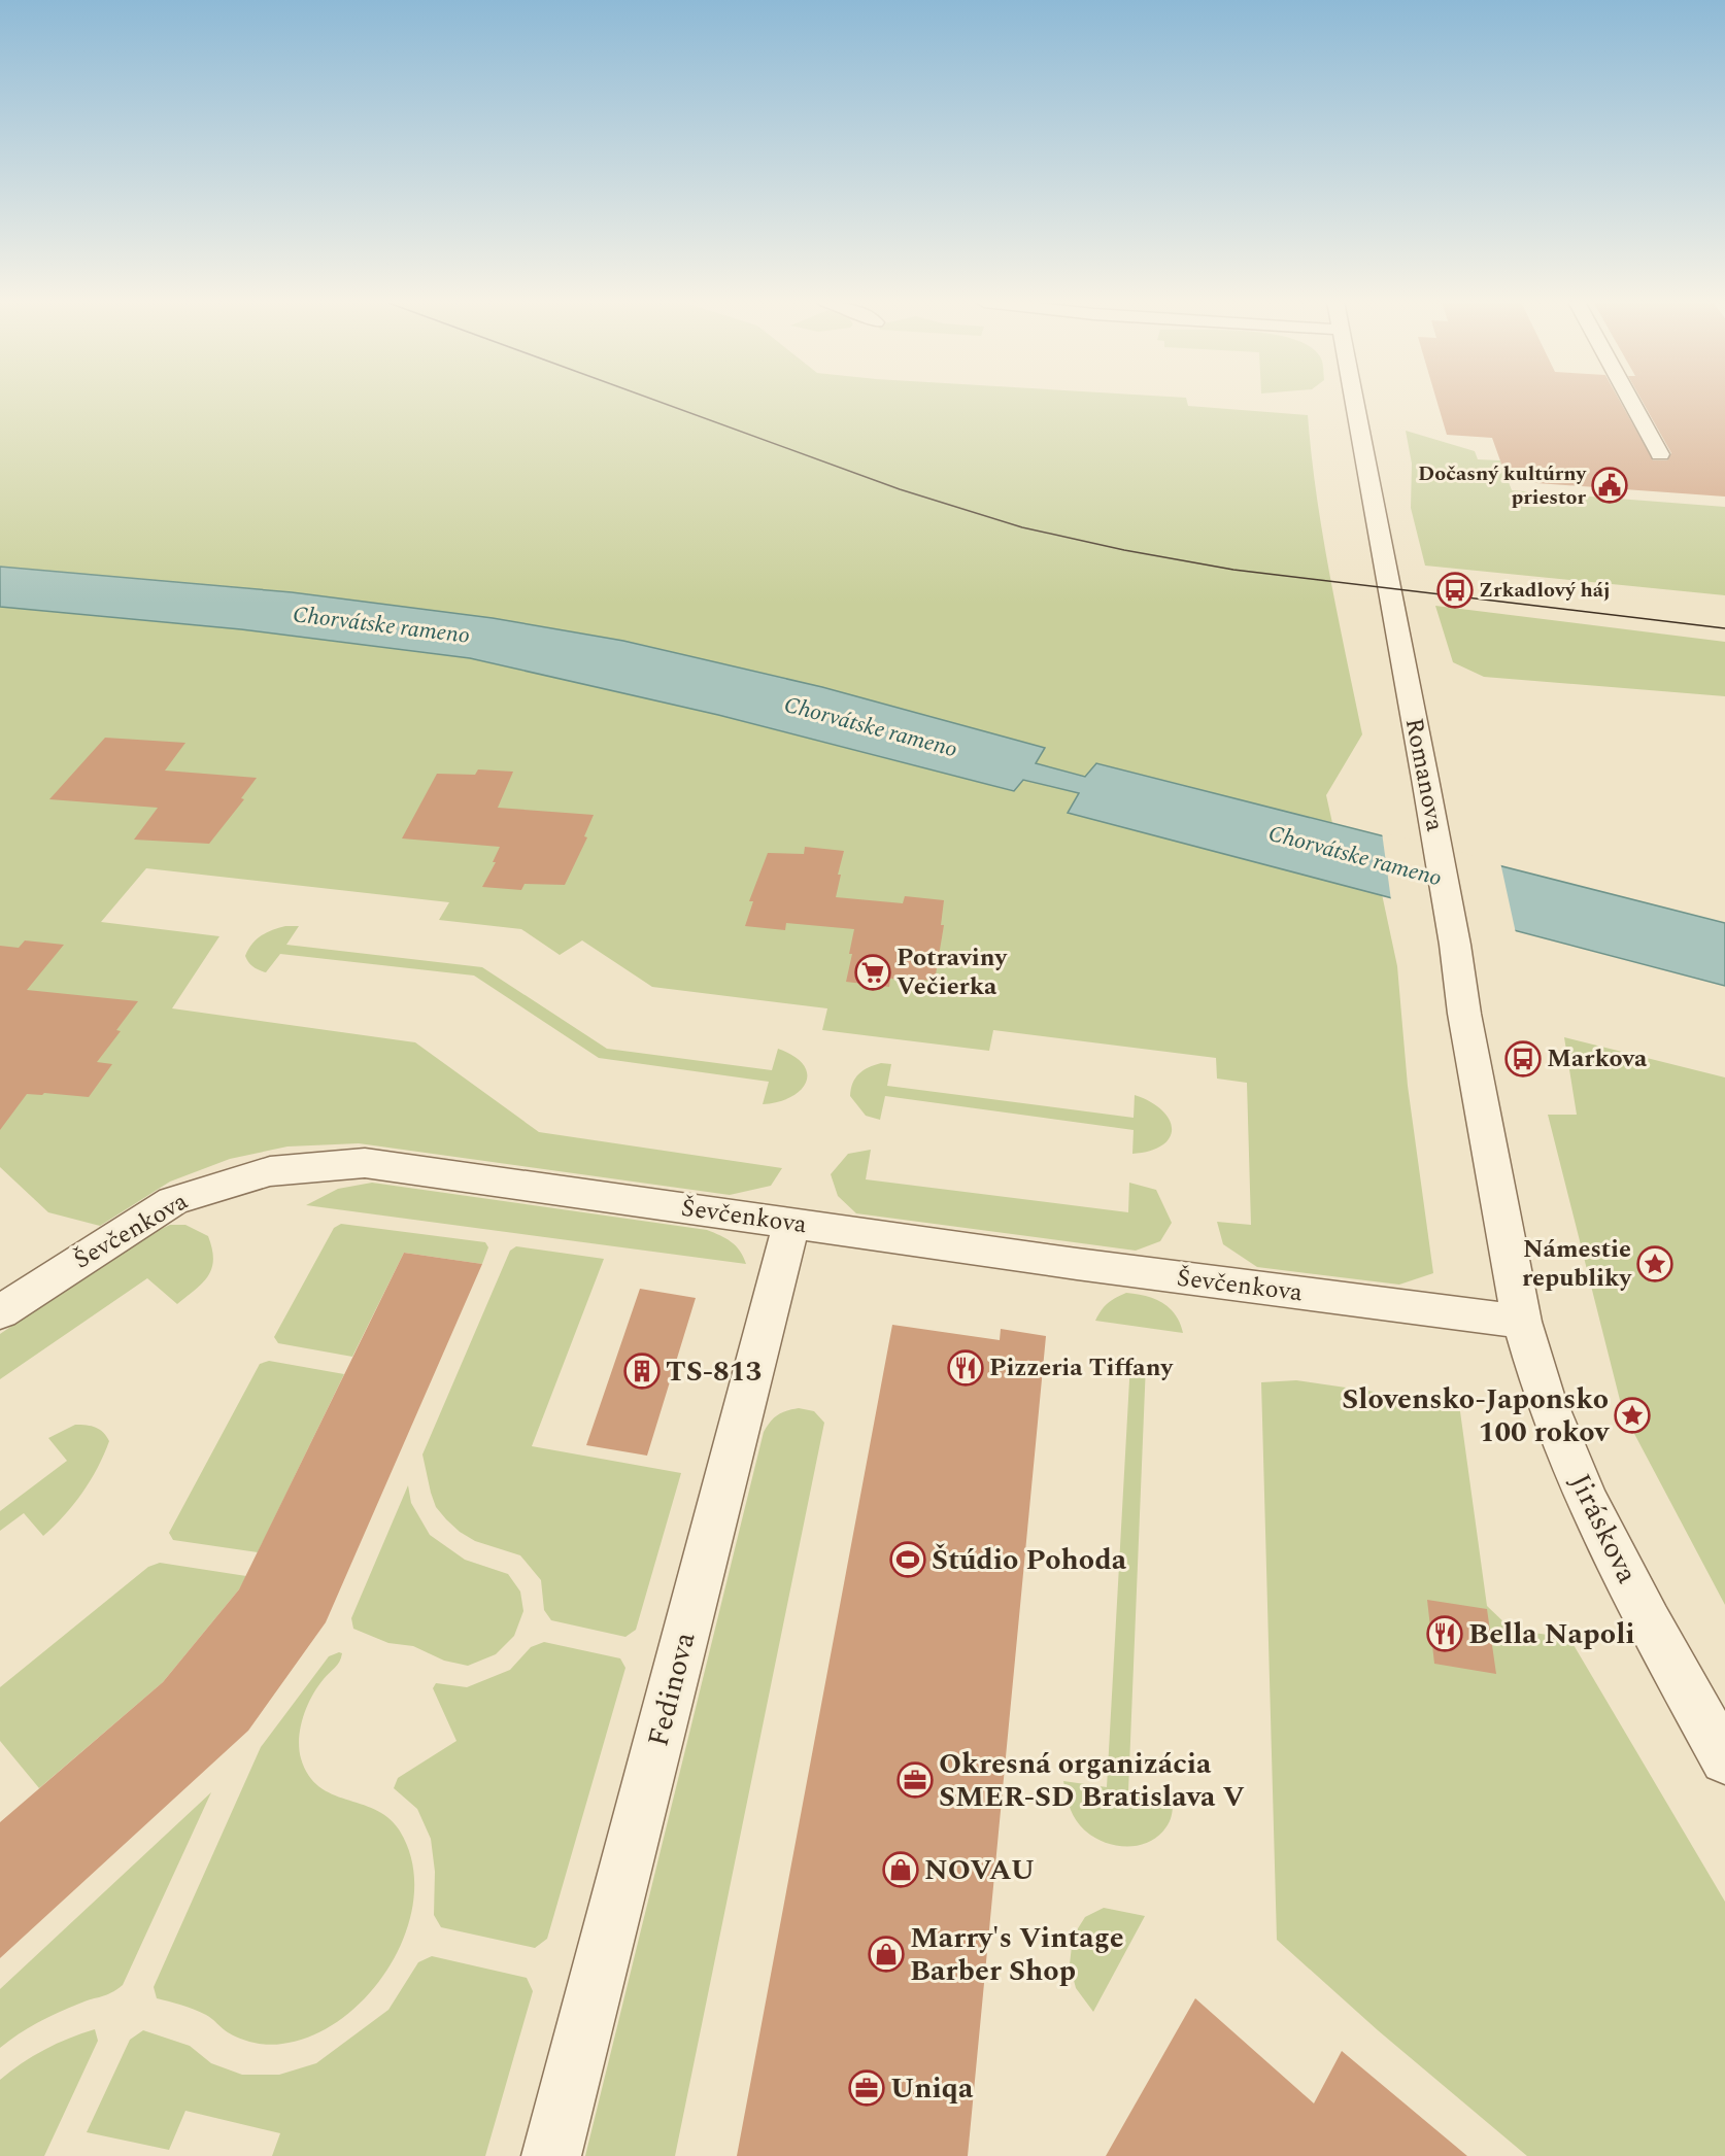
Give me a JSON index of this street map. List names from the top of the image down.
{
  "streets": {
    "street": [
      "Romanova",
      "Ševčenkova",
      "Jiráskova",
      "Fedinova"
    ]
  },
  "crossings": [
    ["Romanova", "Ševčenkova"],
    ["Romanova", "Jiráskova"],
    ["Ševčenkova", "Jiráskova"],
    ["Ševčenkova", "Fedinova"]
  ],
  "water": ["Chorvátske rameno"],
  "places": {
    "public building": ["Dočasný kultúrny priestor"],
    "bus stop": ["Zrkadlový háj", "Markova"],
    "supermarket": ["Potraviny Večierka"],
    "place": ["Námestie republiky", "Slovensko-Japonsko 100 rokov"],
    "restaurant": ["Pizzeria Tiffany", "Bella Napoli"],
    "building": ["TS-813"],
    "sports": ["Štúdio Pohoda"],
    "office": ["Okresná organizácia SMER-SD Bratislava V", "Uniqa"],
    "shop": ["NOVAU", "Marry's Vintage Barber Shop"]
  }
}
